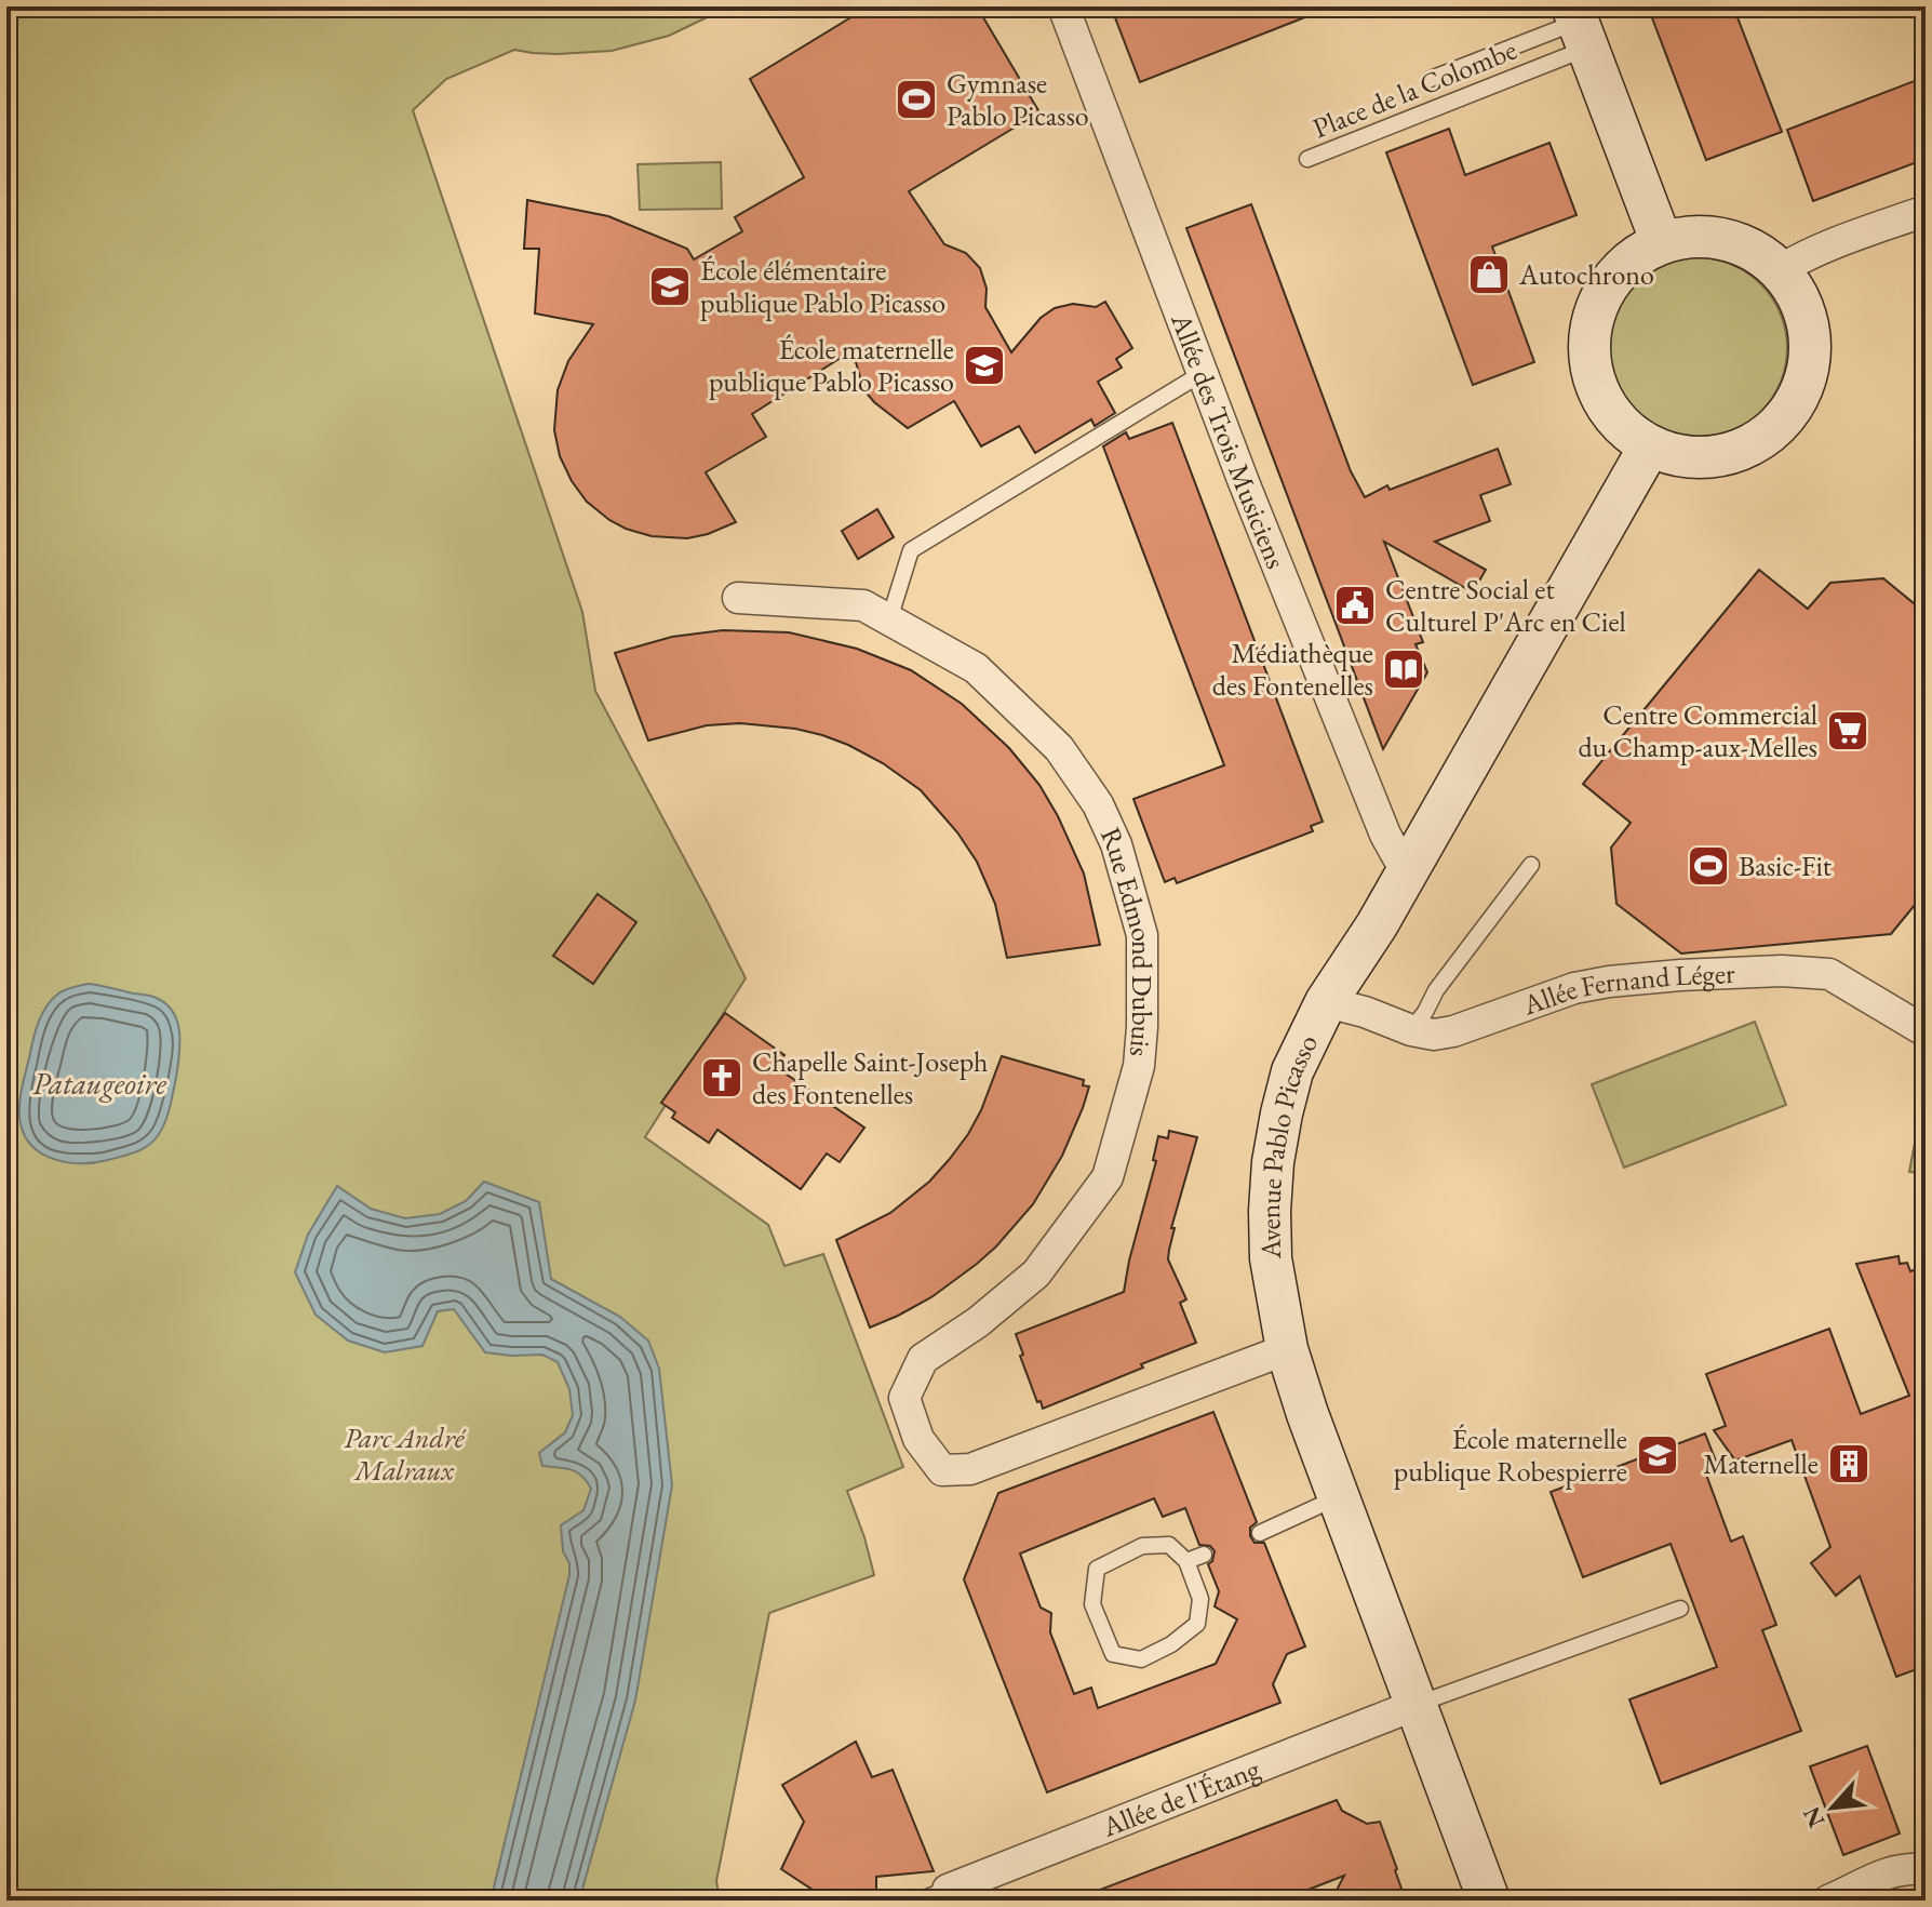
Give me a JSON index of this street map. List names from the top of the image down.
{
  "streets": {
    "street": [
      "Allée des Trois Musiciens",
      "Rue Edmond Dubuis",
      "Allée Fernand Léger",
      "Avenue Pablo Picasso",
      "Allée de l'Étang"
    ],
    "lane": ["Place de la Colombe"]
  },
  "crossings": [
    ["Allée des Trois Musiciens", "Avenue Pablo Picasso"],
    ["Rue Edmond Dubuis", "Avenue Pablo Picasso"],
    ["Allée Fernand Léger", "Avenue Pablo Picasso"],
    ["Avenue Pablo Picasso", "Allée de l'Étang"]
  ],
  "water": ["Pataugeoire"],
  "parks": ["Parc André Malraux"],
  "places": {
    "sports": ["Gymnase Pablo Picasso", "Basic-Fit"],
    "shop": ["Autochrono"],
    "school or university": ["École élémentaire publique Pablo Picasso", "École maternelle publique Pablo Picasso", "École maternelle publique Robespierre"],
    "public building": ["Centre Social et Culturel P'Arc en Ciel"],
    "library": ["Médiathèque des Fontenelles"],
    "supermarket": ["Centre Commercial du Champ-aux-Melles"],
    "church": ["Chapelle Saint-Joseph des Fontenelles"],
    "building": ["Maternelle"]
  },
  "north": "bottom left"
}
